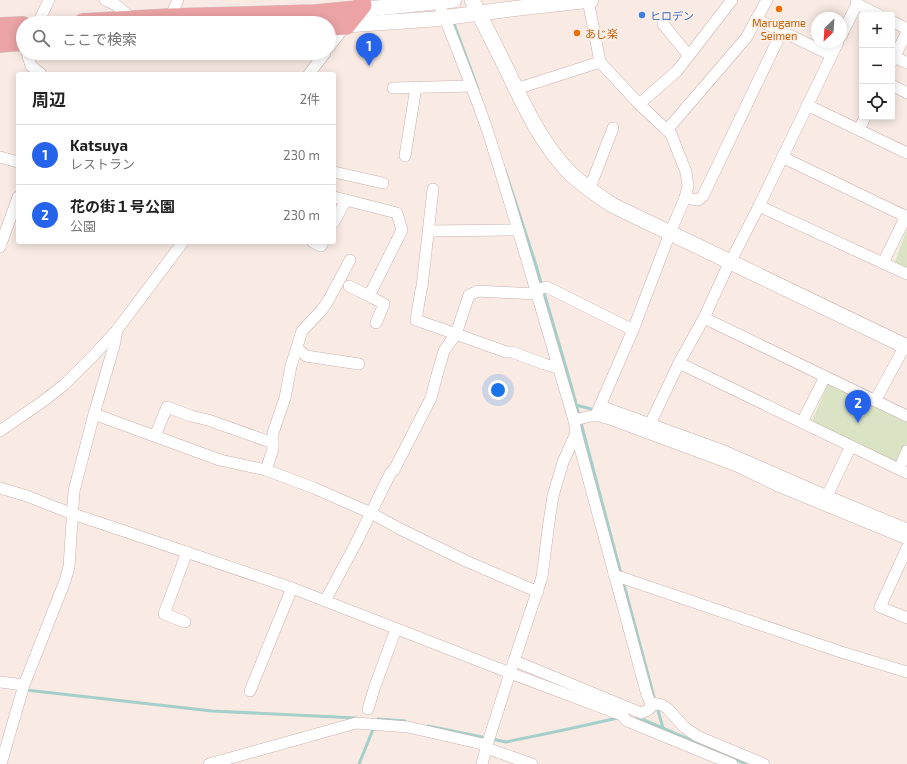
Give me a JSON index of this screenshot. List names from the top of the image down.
{
  "places": ["Marugame Seimen", "ヒロデン", "あじ楽"],
  "north": "bottom left",
  "page": {
    "map_buttons": ["+", "−"],
    "search": "ここで検索",
    "pins": ["1", "2"],
    "heading": ["周辺", "2件"],
    "list": [
      {
        "mark": "1",
        "name": "Katsuya",
        "note": "レストラン",
        "value": "230 m"
      },
      {
        "mark": "2",
        "name": "花の街１号公園",
        "note": "公園",
        "value": "230 m"
      }
    ]
  }
}
